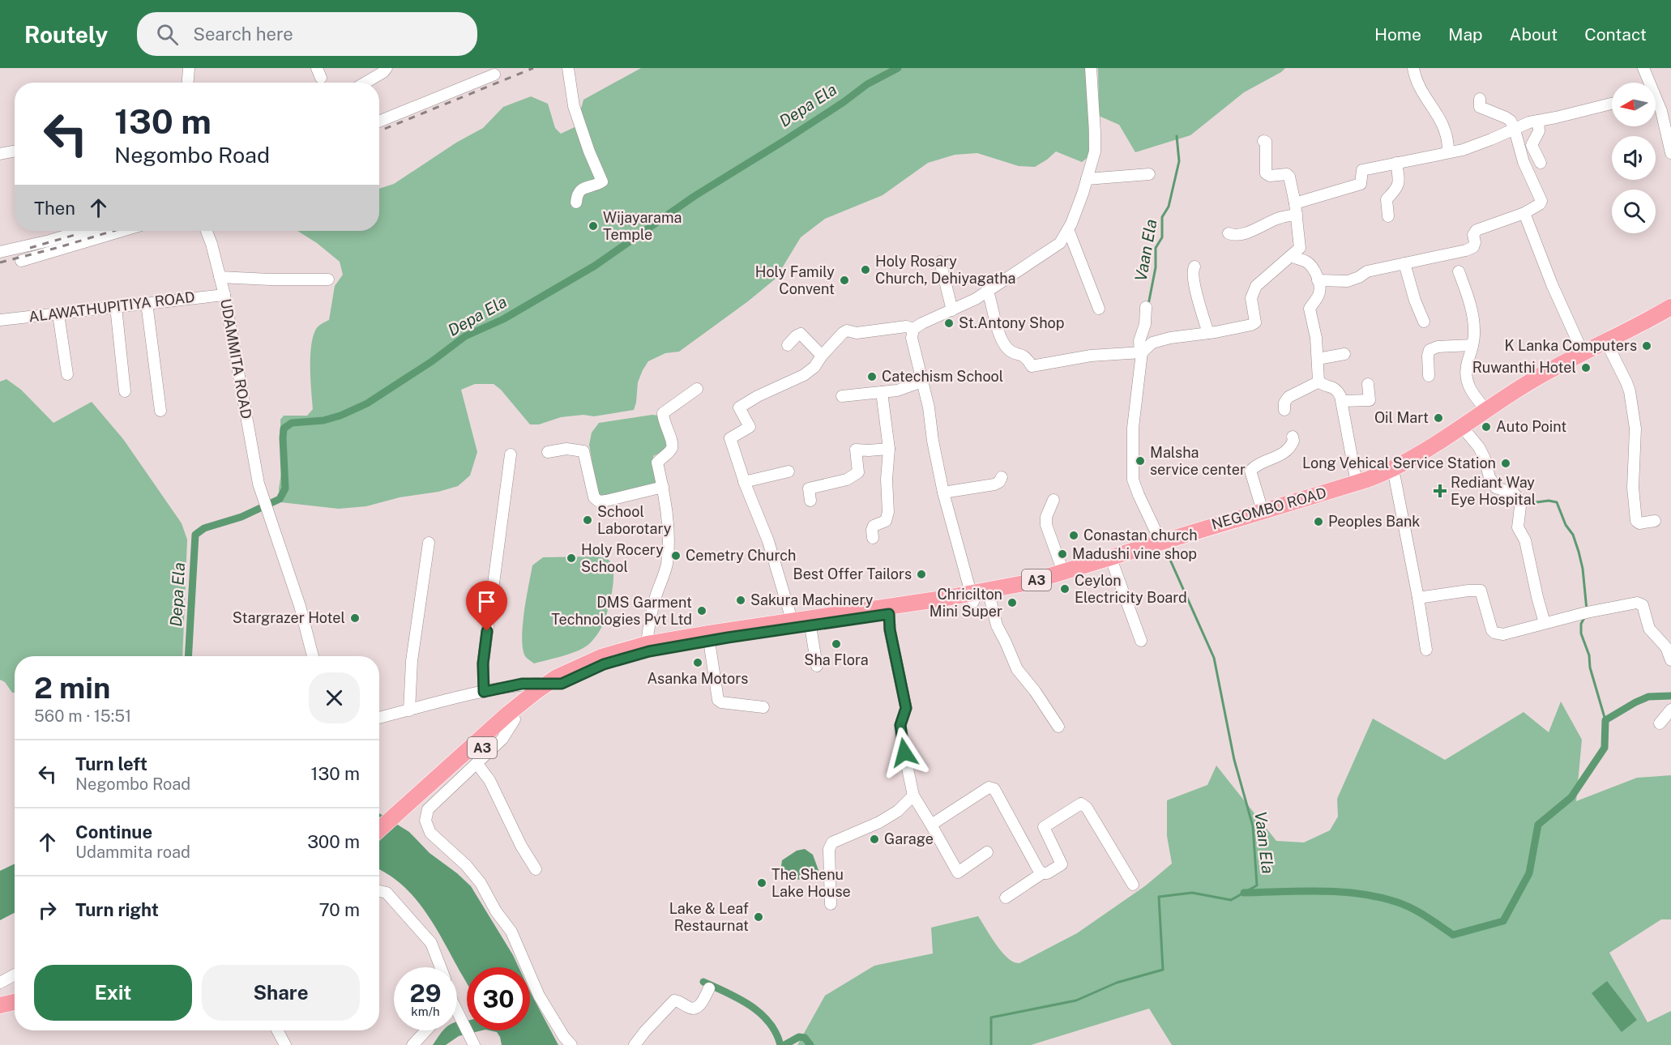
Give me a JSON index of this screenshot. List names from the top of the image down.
{
  "streets": {
    "highway": ["NEGOMBO ROAD", "A3"],
    "street": ["ALAWATHUPITIYA ROAD", "UDAMMITA ROAD"]
  },
  "crossings": [
    ["ALAWATHUPITIYA ROAD", "UDAMMITA ROAD"]
  ],
  "water": ["Depa Ela", "Vaan Ela"],
  "places": {
    "other": [
      "Wijayarama Temple",
      "Holy Rosary Church, Dehiyagatha",
      "Holy Family Convent",
      "St.Antony Shop",
      "K Lanka Computers",
      "Ruwanthi Hotel",
      "Catechism School",
      "Oil Mart",
      "Auto Point",
      "Malsha service center",
      "Long Vehical Service Station",
      "School Laborotary",
      "Peoples Bank",
      "Conastan church",
      "Madushi vine shop",
      "Cemetry Church",
      "Holy Rocery School",
      "Best Offer Tailors",
      "Ceylon Electricity Board",
      "Sakura Machinery",
      "Chricilton Mini Super",
      "DMS Garment Technologies Pvt Ltd",
      "Stargrazer Hotel",
      "Sha Flora",
      "Asanka Motors",
      "Garage",
      "The Shenu Lake House",
      "Lake & Leaf Restaurnat"
    ],
    "health": ["Rediant Way Eye Hospital"]
  },
  "north": "left",
  "page": {
    "header": "Routely",
    "search": "Search here",
    "nav": [
      "Home",
      "Map",
      "About",
      "Contact"
    ],
    "turn": ["130 m", "Negombo Road"],
    "then": "Then",
    "heading": ["2 min", "560 m · 15:51"],
    "list": [
      {
        "name": "Turn left",
        "note": "Negombo Road",
        "value": "130 m"
      },
      {
        "name": "Continue",
        "note": "Udammita road",
        "value": "300 m"
      },
      {
        "name": "Turn right",
        "value": "70 m"
      }
    ],
    "buttons": ["Exit", "Share"],
    "speed": "29 km/h",
    "limit": "30"
  }
}
